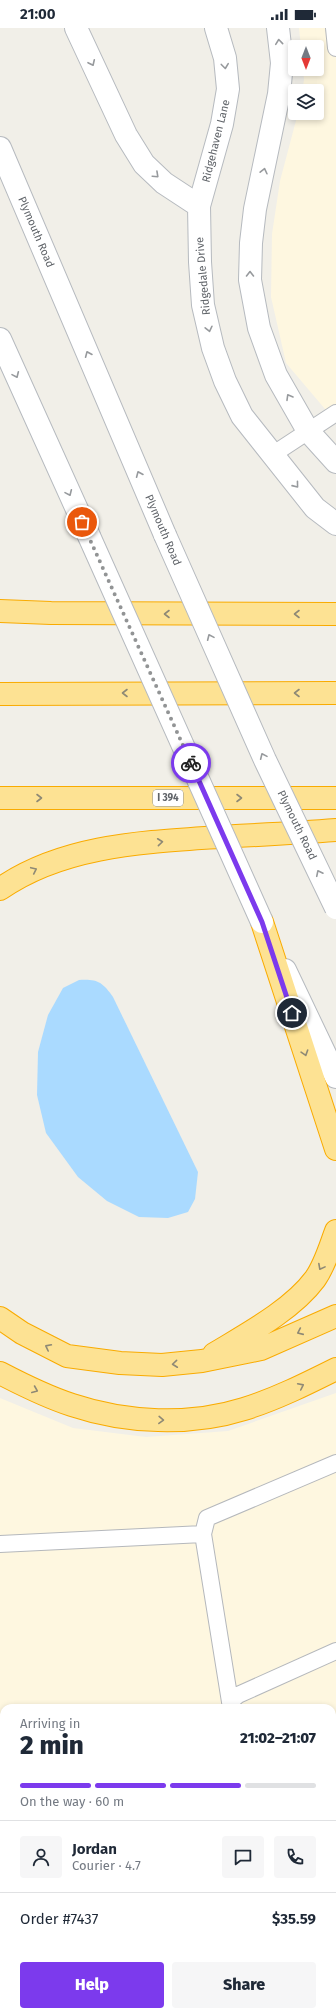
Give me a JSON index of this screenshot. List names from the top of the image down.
{
  "streets": {
    "highway": ["I 394"],
    "main road": ["Ridgehaven Lane", "Plymouth Road", "Ridgedale Drive"]
  },
  "crossings": [
    ["Ridgehaven Lane", "Ridgedale Drive"]
  ],
  "north": "bottom",
  "page": {
    "status": "21:00",
    "heading": ["2 min", "Arriving in", "21:02–21:07"],
    "panel": [
      "Jordan",
      "Courier · 4.7",
      "Order #7437",
      "$35.59"
    ],
    "bar": "On the way · 60 m",
    "buttons": ["Help", "Share"]
  }
}
